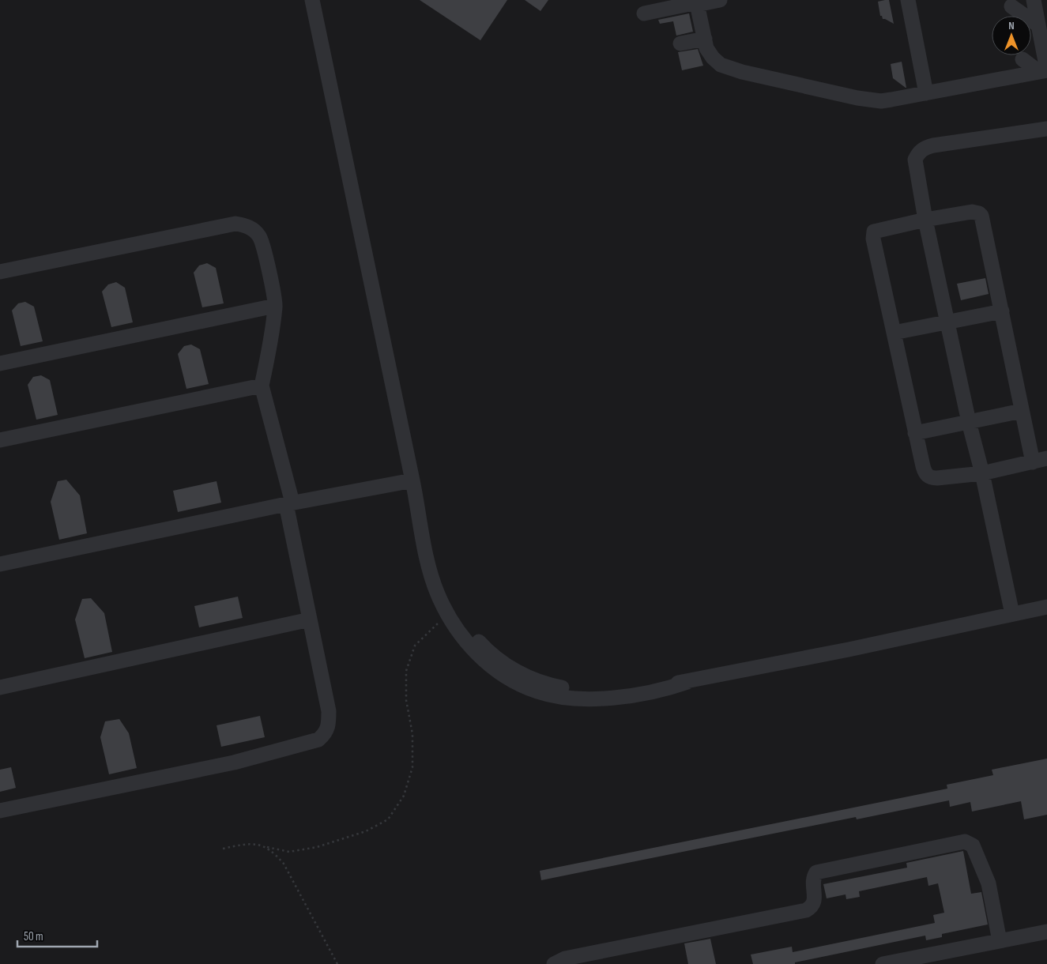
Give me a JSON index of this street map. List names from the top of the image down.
{
  "scale_bar": "50 m",
  "north": "top"
}
